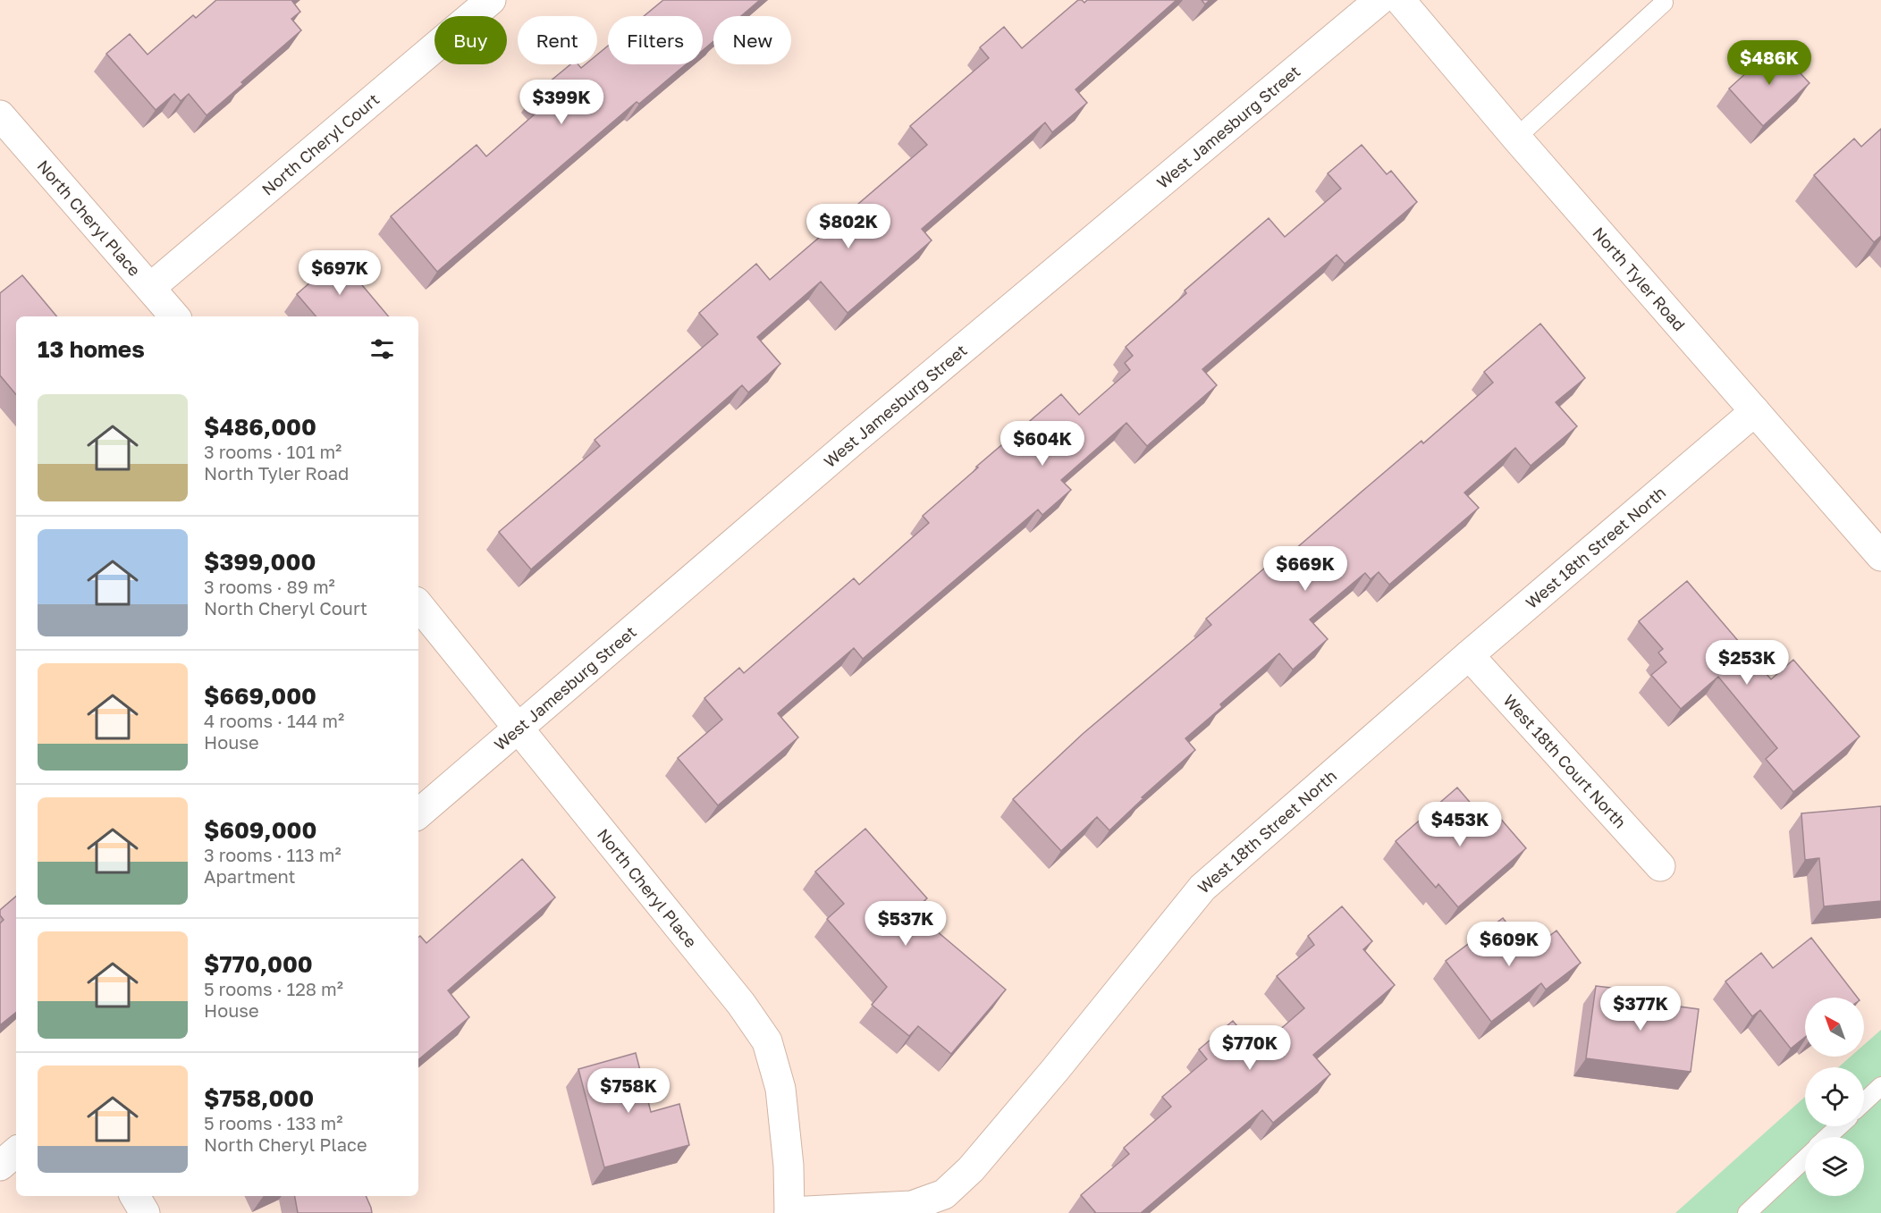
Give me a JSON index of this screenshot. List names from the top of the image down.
{
  "streets": {
    "street": [
      "West Jamesburg Street",
      "North Cheryl Court",
      "North Cheryl Place",
      "North Tyler Road",
      "West 18th Street North",
      "West 18th Court North"
    ]
  },
  "crossings": [
    ["West Jamesburg Street", "North Cheryl Place"],
    ["North Cheryl Court", "North Cheryl Place"],
    ["North Cheryl Place", "West 18th Street North"],
    ["North Tyler Road", "West 18th Street North"],
    ["West 18th Street North", "West 18th Court North"]
  ],
  "north": "top left",
  "page": {
    "chip": [
      "Buy",
      "Rent",
      "Filters",
      "New"
    ],
    "price": [
      "$486K",
      "$399K",
      "$802K",
      "$697K",
      "$604K",
      "$669K",
      "$253K",
      "$453K",
      "$537K",
      "$609K",
      "$377K",
      "$770K",
      "$758K"
    ],
    "heading": "13 homes",
    "list": [
      {
        "name": "$486,000",
        "note": "3 rooms · 101 m² · North Tyler Road"
      },
      {
        "name": "$399,000",
        "note": "3 rooms · 89 m² · North Cheryl Court"
      },
      {
        "name": "$669,000",
        "note": "4 rooms · 144 m² · House"
      },
      {
        "name": "$609,000",
        "note": "3 rooms · 113 m² · Apartment"
      },
      {
        "name": "$770,000",
        "note": "5 rooms · 128 m² · House"
      },
      {
        "name": "$758,000",
        "note": "5 rooms · 133 m² · North Cheryl Place"
      }
    ]
  }
}
